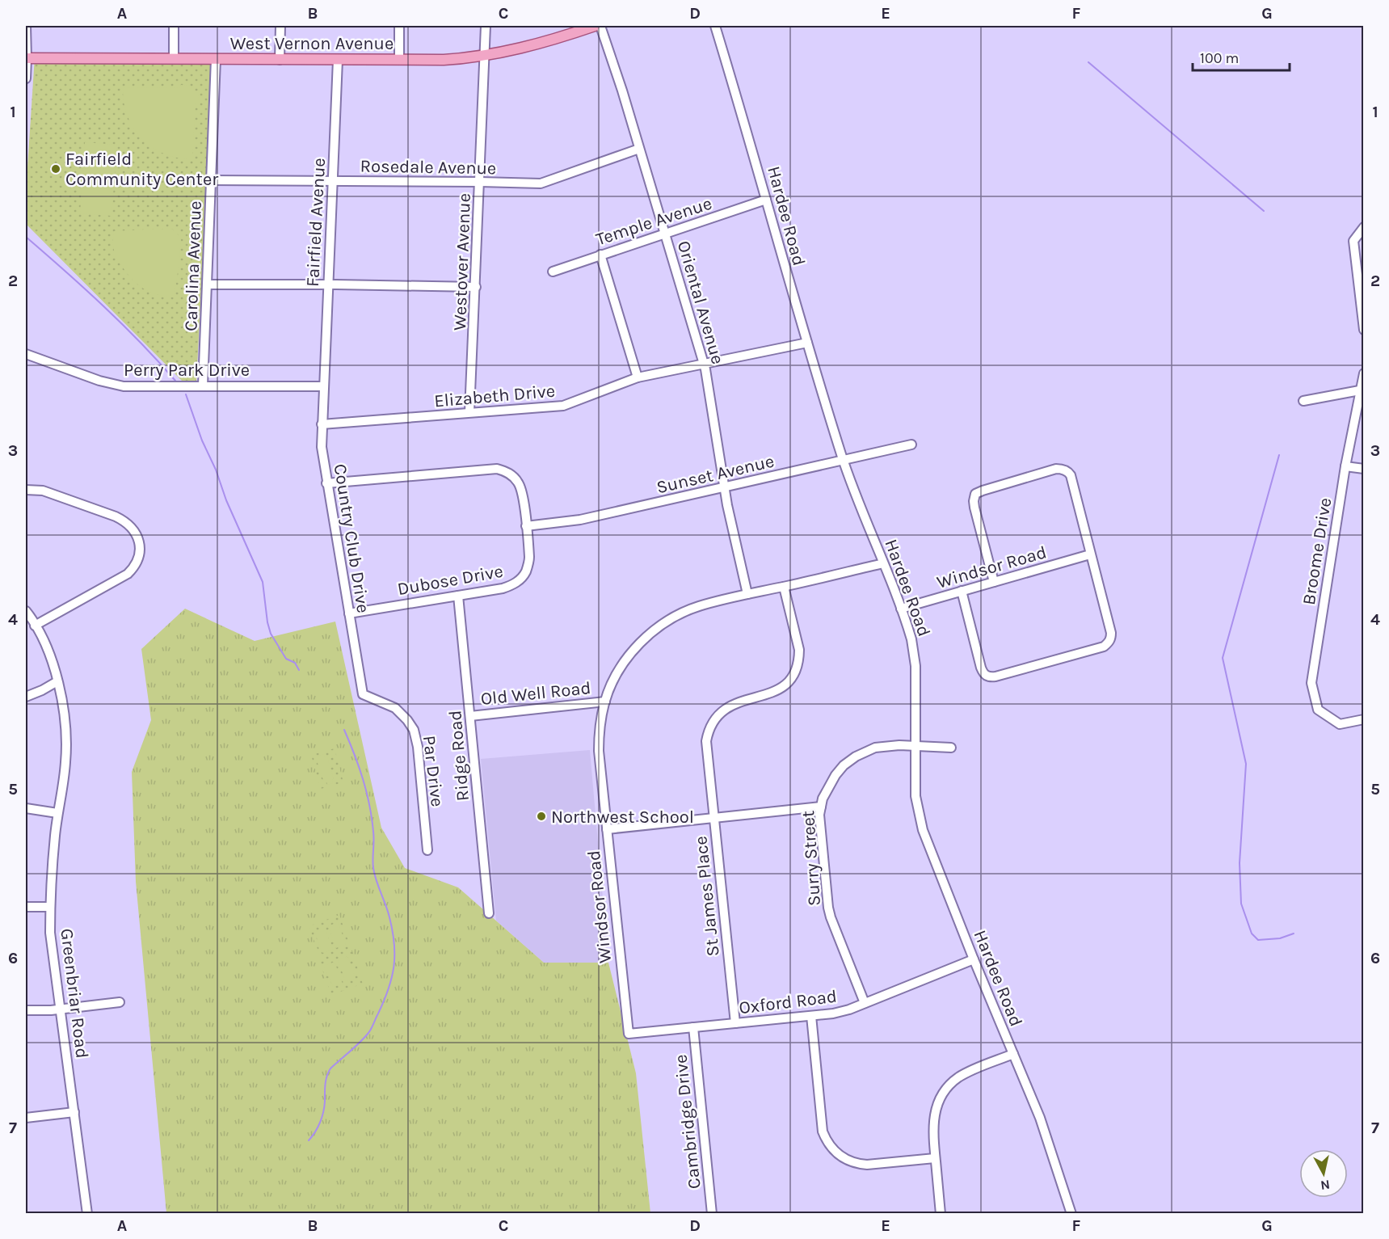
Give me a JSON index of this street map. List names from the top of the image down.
{
  "streets": {
    "main road": ["West Vernon Avenue"],
    "street": [
      "Rosedale Avenue",
      "Hardee Road",
      "Temple Avenue",
      "Fairfield Avenue",
      "Westover Avenue",
      "Carolina Avenue",
      "Oriental Avenue",
      "Perry Park Drive",
      "Elizabeth Drive",
      "Sunset Avenue",
      "Country Club Drive",
      "Broome Drive",
      "Windsor Road",
      "Dubose Drive",
      "Old Well Road",
      "Ridge Road",
      "Par Drive",
      "Surry Street",
      "St James Place",
      "Greenbriar Road",
      "Oxford Road",
      "Cambridge Drive"
    ]
  },
  "crossings": [
    ["West Vernon Avenue", "Fairfield Avenue"],
    ["West Vernon Avenue", "Westover Avenue"],
    ["West Vernon Avenue", "Carolina Avenue"],
    ["Rosedale Avenue", "Fairfield Avenue"],
    ["Rosedale Avenue", "Westover Avenue"],
    ["Rosedale Avenue", "Carolina Avenue"],
    ["Rosedale Avenue", "Oriental Avenue"],
    ["Hardee Road", "Temple Avenue"],
    ["Hardee Road", "Elizabeth Drive"],
    ["Hardee Road", "Sunset Avenue"],
    ["Hardee Road", "Windsor Road"],
    ["Hardee Road", "Surry Street"],
    ["Hardee Road", "Oxford Road"],
    ["Temple Avenue", "Oriental Avenue"],
    ["Fairfield Avenue", "Perry Park Drive"],
    ["Fairfield Avenue", "Country Club Drive"],
    ["Westover Avenue", "Elizabeth Drive"],
    ["Carolina Avenue", "Perry Park Drive"],
    ["Oriental Avenue", "Elizabeth Drive"],
    ["Oriental Avenue", "Sunset Avenue"],
    ["Oriental Avenue", "Windsor Road"],
    ["Perry Park Drive", "Country Club Drive"],
    ["Elizabeth Drive", "Country Club Drive"],
    ["Sunset Avenue", "Dubose Drive"],
    ["Country Club Drive", "Dubose Drive"],
    ["Country Club Drive", "Par Drive"],
    ["Windsor Road", "Old Well Road"],
    ["Windsor Road", "St James Place"],
    ["Windsor Road", "Oxford Road"],
    ["Dubose Drive", "Ridge Road"],
    ["Old Well Road", "Ridge Road"],
    ["Surry Street", "Oxford Road"],
    ["St James Place", "Oxford Road"],
    ["Oxford Road", "Cambridge Drive"]
  ],
  "places": ["Fairfield Community Center", "Northwest School"],
  "scale_bar": "100 m",
  "north": "bottom",
  "grid": {
    "columns": [
      "A",
      "B",
      "C",
      "D",
      "E",
      "F",
      "G"
    ],
    "rows": [
      "1",
      "2",
      "3",
      "4",
      "5",
      "6",
      "7"
    ]
  }
}
